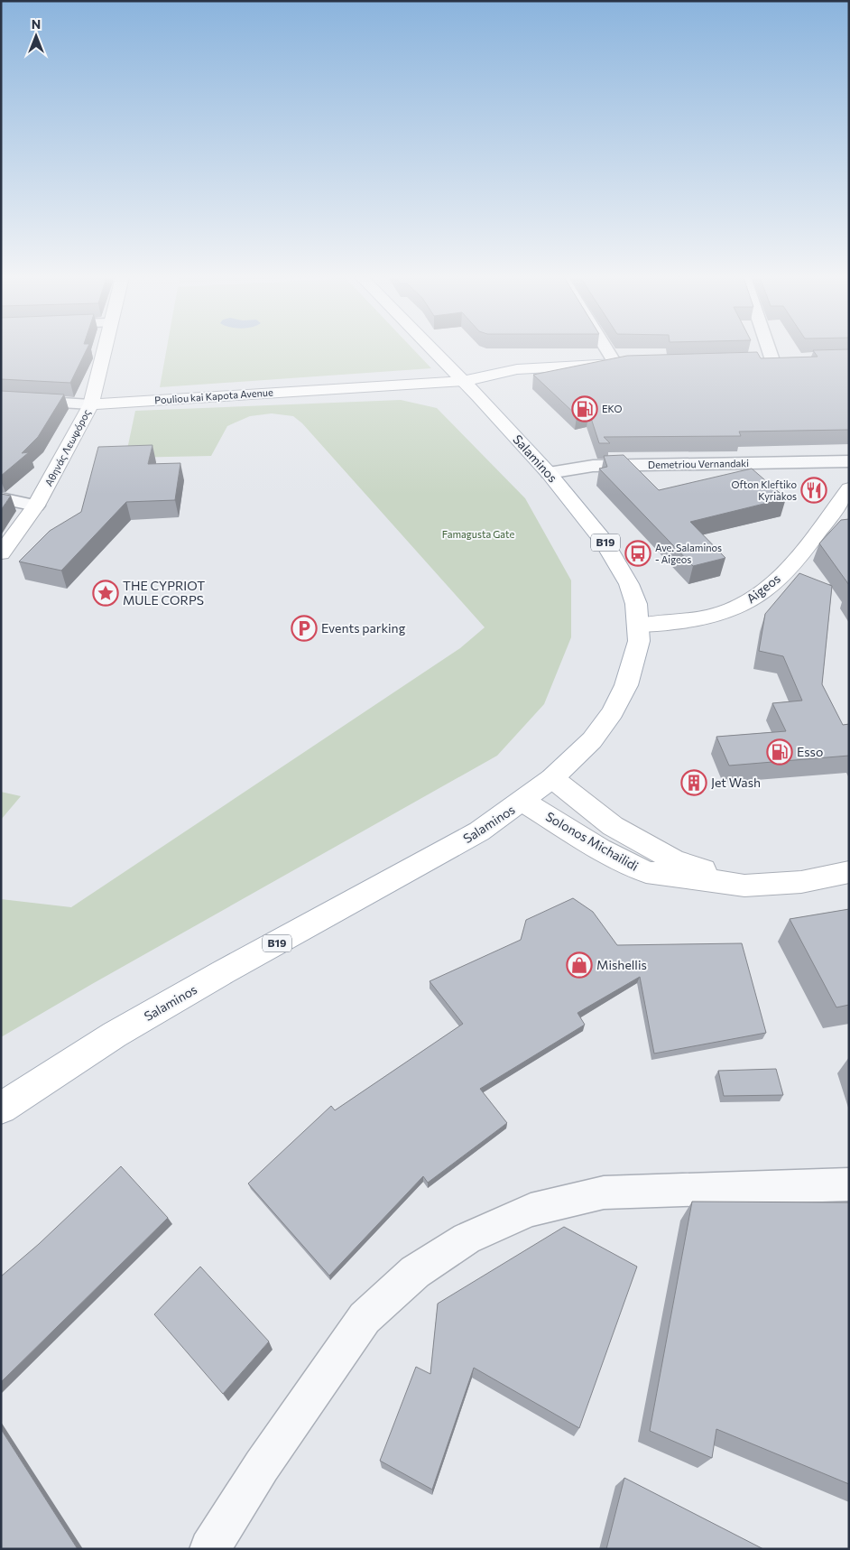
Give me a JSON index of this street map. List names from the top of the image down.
{
  "streets": {
    "main road": [
      "Pouliou kai Kapota Avenue",
      "Αθηνάς Λεωφόρος",
      "Salaminos",
      "B19",
      "Aigeos",
      "Solonos Michailidi"
    ],
    "street": ["Demetriou Vernandaki"]
  },
  "crossings": [
    ["Pouliou kai Kapota Avenue", "Αθηνάς Λεωφόρος"],
    ["Pouliou kai Kapota Avenue", "Salaminos"],
    ["Pouliou kai Kapota Avenue", "B19"],
    ["Salaminos", "Demetriou Vernandaki"],
    ["Salaminos", "B19"],
    ["Salaminos", "Aigeos"],
    ["Salaminos", "Solonos Michailidi"]
  ],
  "parks": ["Famagusta Gate"],
  "places": {
    "fuel station": ["EKO", "Esso"],
    "restaurant": ["Ofton Kleftiko Kyriakos"],
    "bus stop": ["Ave. Salaminos - Aigeos"],
    "place": ["THE CYPRIOT MULE CORPS"],
    "parking": ["Events parking"],
    "building": ["Jet Wash"],
    "shop": ["Mishellis"]
  },
  "north": "top"
}
